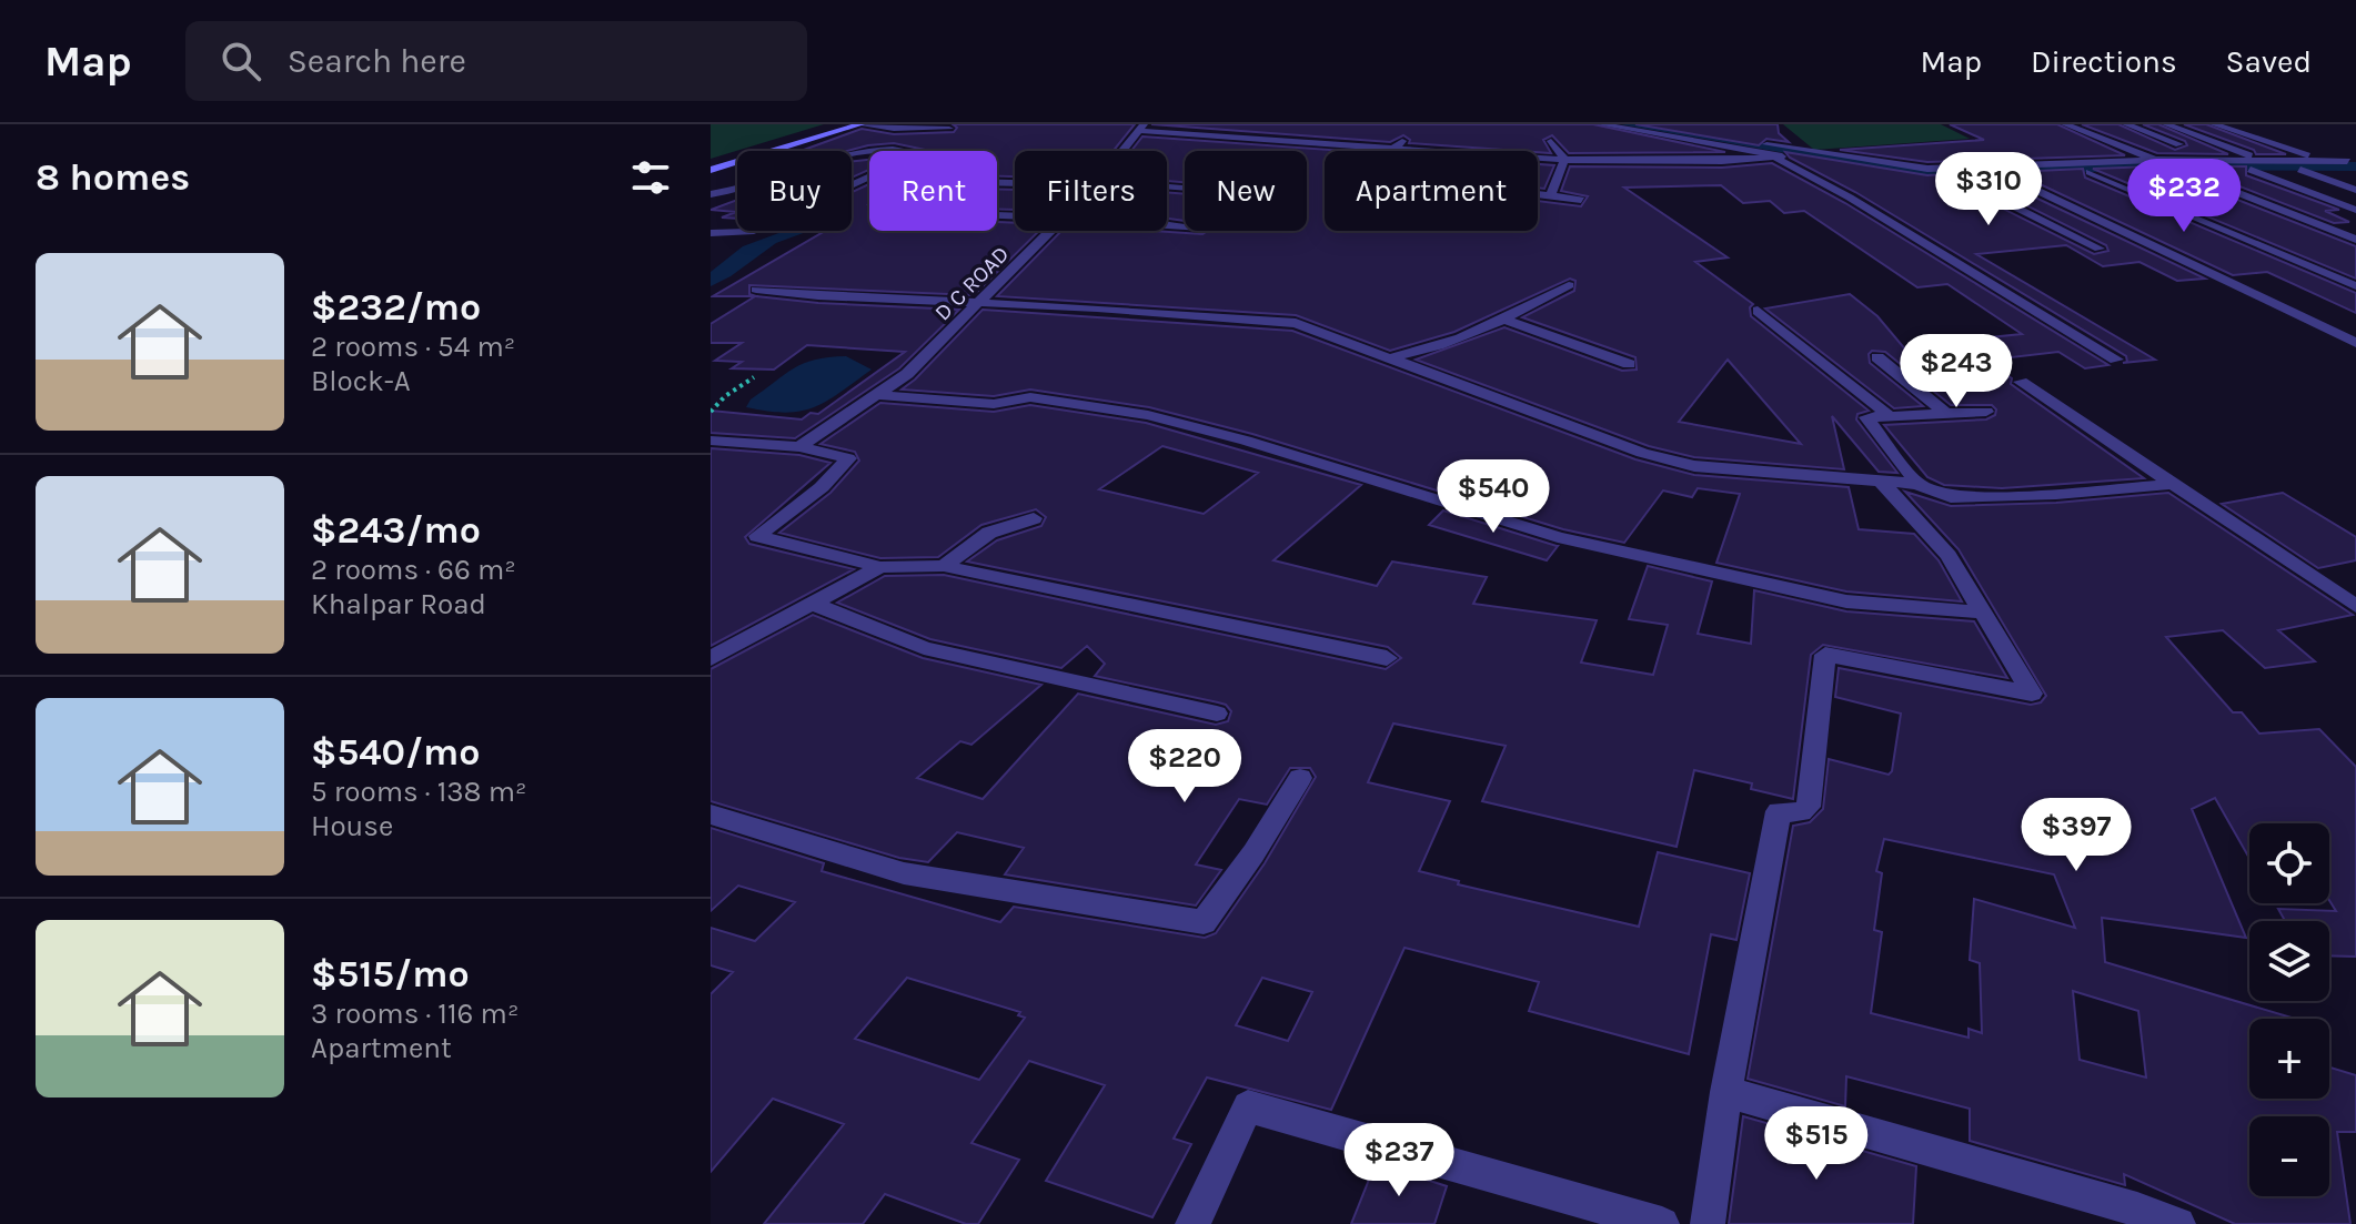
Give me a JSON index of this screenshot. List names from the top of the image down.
{
  "streets": {
    "street": ["D C ROAD"]
  },
  "page": {
    "header": "Map",
    "search": "Search here",
    "nav": ["Map", "Directions", "Saved"],
    "heading": "8 homes",
    "chip": [
      "Buy",
      "Rent",
      "Filters",
      "New",
      "Apartment"
    ],
    "price": [
      "$310",
      "$232",
      "$243",
      "$540",
      "$220",
      "$397",
      "$515",
      "$237"
    ],
    "list": [
      {
        "name": "$232/mo",
        "note": "2 rooms · 54 m² · Block-A"
      },
      {
        "name": "$243/mo",
        "note": "2 rooms · 66 m² · Khalpar Road"
      },
      {
        "name": "$540/mo",
        "note": "5 rooms · 138 m² · House"
      },
      {
        "name": "$515/mo",
        "note": "3 rooms · 116 m² · Apartment"
      }
    ],
    "map_buttons": ["+", "−"]
  }
}
